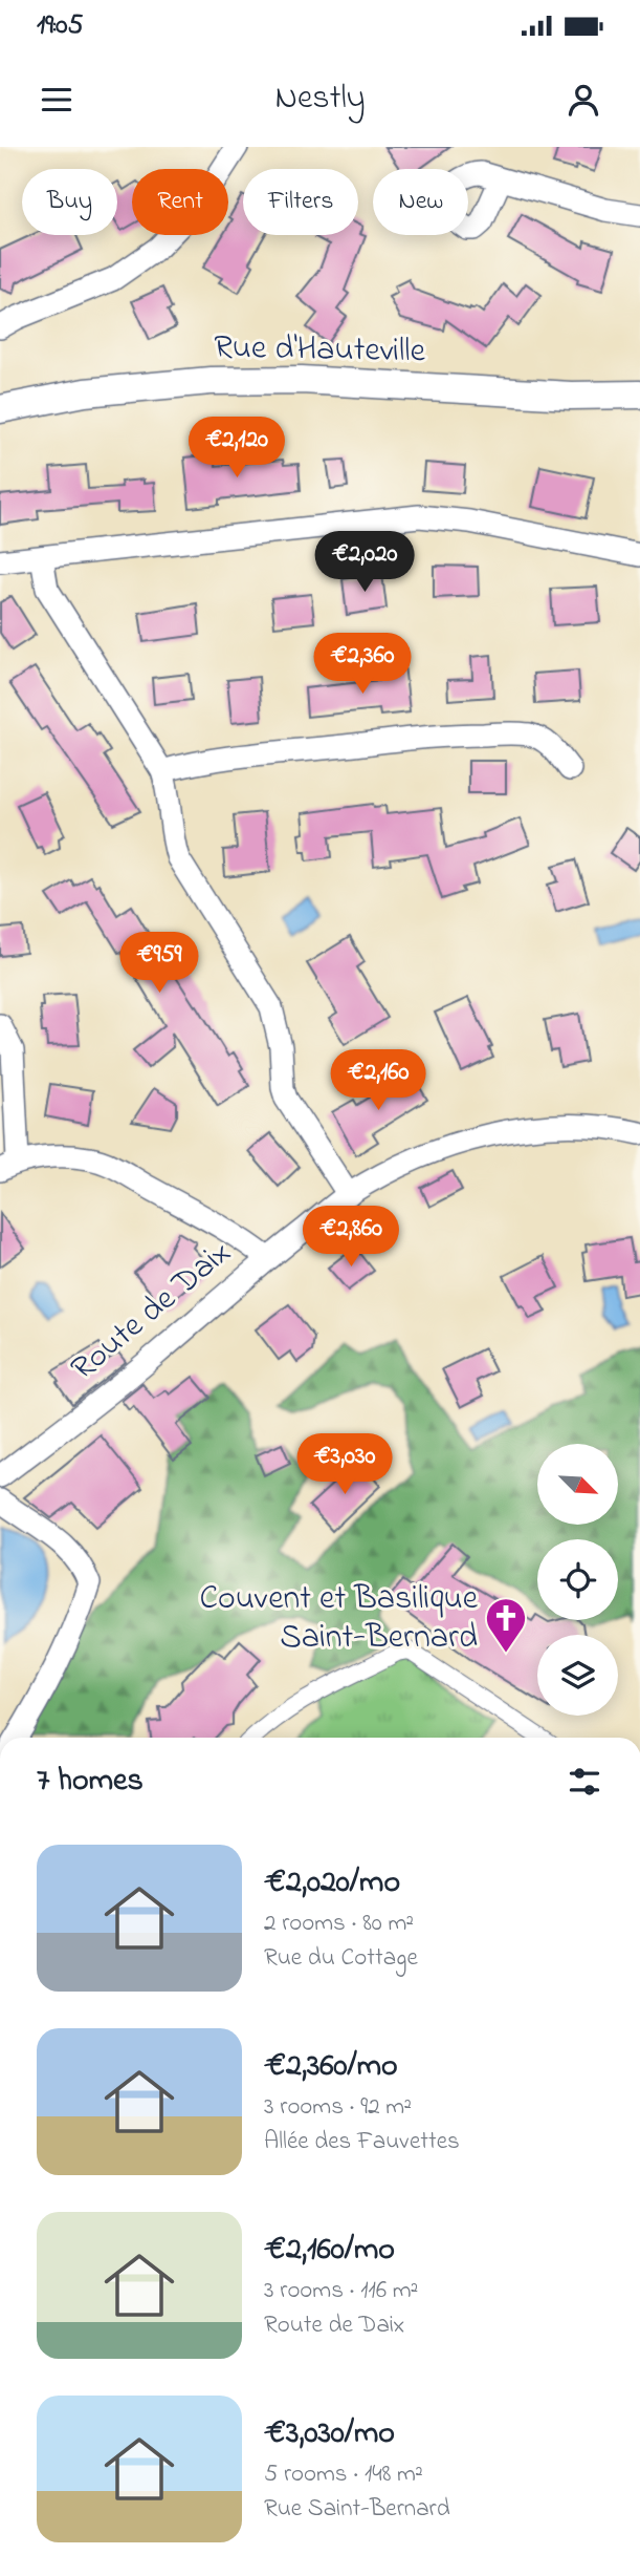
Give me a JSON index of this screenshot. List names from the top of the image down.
{
  "streets": {
    "street": ["Rue d'Hauteville", "Route de Daix"]
  },
  "places": {
    "church": ["Couvent et Basilique Saint-Bernard"]
  },
  "north": "bottom right",
  "page": {
    "status": "19:05",
    "header": "Nestly",
    "chip": [
      "Buy",
      "Rent",
      "Filters",
      "New"
    ],
    "price": [
      "€2,120",
      "€2,020",
      "€2,360",
      "€959",
      "€2,160",
      "€2,860",
      "€3,030"
    ],
    "heading": "7 homes",
    "list": [
      {
        "name": "€2,020/mo",
        "note": "2 rooms · 80 m² · Rue du Cottage"
      },
      {
        "name": "€2,360/mo",
        "note": "3 rooms · 92 m² · Allée des Fauvettes"
      },
      {
        "name": "€2,160/mo",
        "note": "3 rooms · 116 m² · Route de Daix"
      },
      {
        "name": "€3,030/mo",
        "note": "5 rooms · 148 m² · Rue Saint-Bernard"
      }
    ]
  }
}
